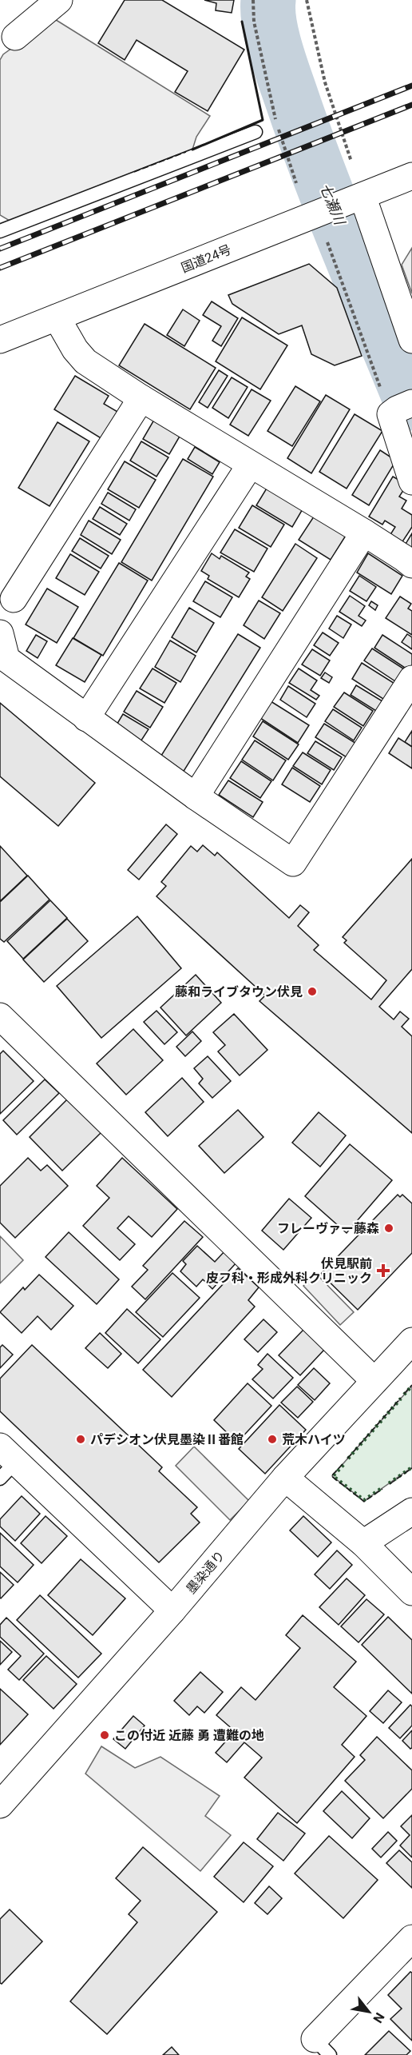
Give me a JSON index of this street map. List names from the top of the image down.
{
  "streets": {
    "main road": ["国道24号", "墨染通り"]
  },
  "water": ["七瀬川"],
  "places": {
    "other": [
      "藤和ライブタウン伏見",
      "フレーヴァー藤森",
      "パデシオン伏見墨染Ⅱ番館",
      "荒木ハイツ",
      "この付近 近藤 勇 遭難の地"
    ],
    "health": ["伏見駅前 皮フ科・形成外科クリニック"]
  },
  "north": "bottom right"
}
